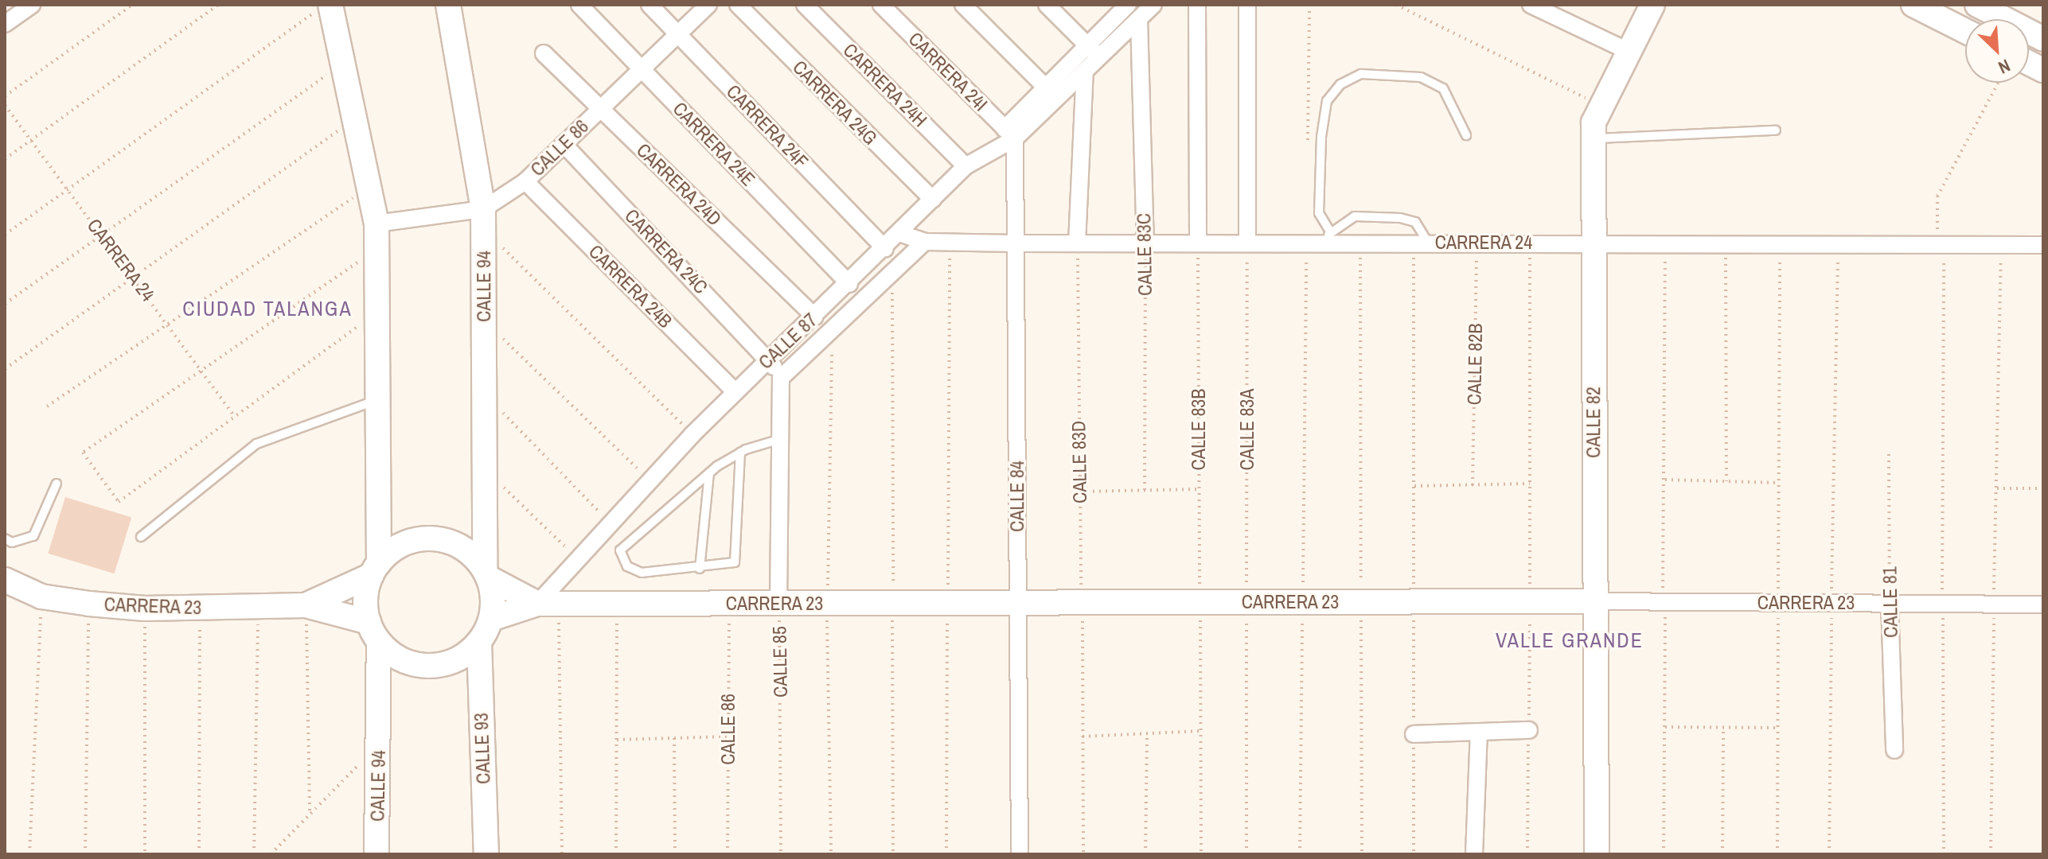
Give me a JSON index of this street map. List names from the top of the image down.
{
  "streets": {
    "street": [
      "CARRERA 24I",
      "CARRERA 24H",
      "CARRERA 24G",
      "CARRERA 24F",
      "CARRERA 24E",
      "CALLE 86",
      "CARRERA 24D",
      "CARRERA 24",
      "CARRERA 24C",
      "CALLE 83C",
      "CALLE 94",
      "CARRERA 24B",
      "CALLE 87",
      "CALLE 82",
      "CALLE 84",
      "CARRERA 23",
      "CALLE 81",
      "CALLE 85",
      "CALLE 93"
    ],
    "path": [
      "CALLE 82B",
      "CALLE 83B",
      "CALLE 83A",
      "CALLE 83D"
    ]
  },
  "crossings": [
    ["CARRERA 24I", "CALLE 87"],
    ["CARRERA 24I", "CALLE 84"],
    ["CARRERA 24H", "CALLE 87"],
    ["CARRERA 24G", "CALLE 87"],
    ["CARRERA 24F", "CALLE 86"],
    ["CARRERA 24F", "CALLE 87"],
    ["CARRERA 24E", "CALLE 86"],
    ["CARRERA 24E", "CALLE 87"],
    ["CALLE 86", "CARRERA 24D"],
    ["CALLE 86", "CARRERA 24C"],
    ["CALLE 86", "CALLE 94"],
    ["CALLE 86", "CARRERA 24B"],
    ["CALLE 86", "CARRERA 23"],
    ["CARRERA 24D", "CALLE 87"],
    ["CARRERA 24", "CALLE 83C"],
    ["CARRERA 24", "CALLE 87"],
    ["CARRERA 24", "CALLE 82B"],
    ["CARRERA 24", "CALLE 82"],
    ["CARRERA 24", "CALLE 83B"],
    ["CARRERA 24", "CALLE 83A"],
    ["CARRERA 24", "CALLE 83D"],
    ["CARRERA 24", "CALLE 84"],
    ["CARRERA 24C", "CALLE 87"],
    ["CARRERA 24C", "CALLE 85"],
    ["CALLE 94", "CARRERA 23"],
    ["CALLE 94", "CALLE 93"],
    ["CARRERA 24B", "CALLE 87"],
    ["CALLE 87", "CALLE 84"],
    ["CALLE 87", "CARRERA 23"],
    ["CALLE 82", "CARRERA 23"],
    ["CALLE 83B", "CARRERA 23"],
    ["CALLE 83A", "CARRERA 23"],
    ["CALLE 83D", "CARRERA 23"],
    ["CALLE 84", "CARRERA 23"],
    ["CARRERA 23", "CALLE 81"],
    ["CARRERA 23", "CALLE 85"],
    ["CARRERA 23", "CALLE 93"]
  ],
  "districts": ["CIUDAD TALANGA", "VALLE GRANDE"],
  "north": "bottom right"
}
